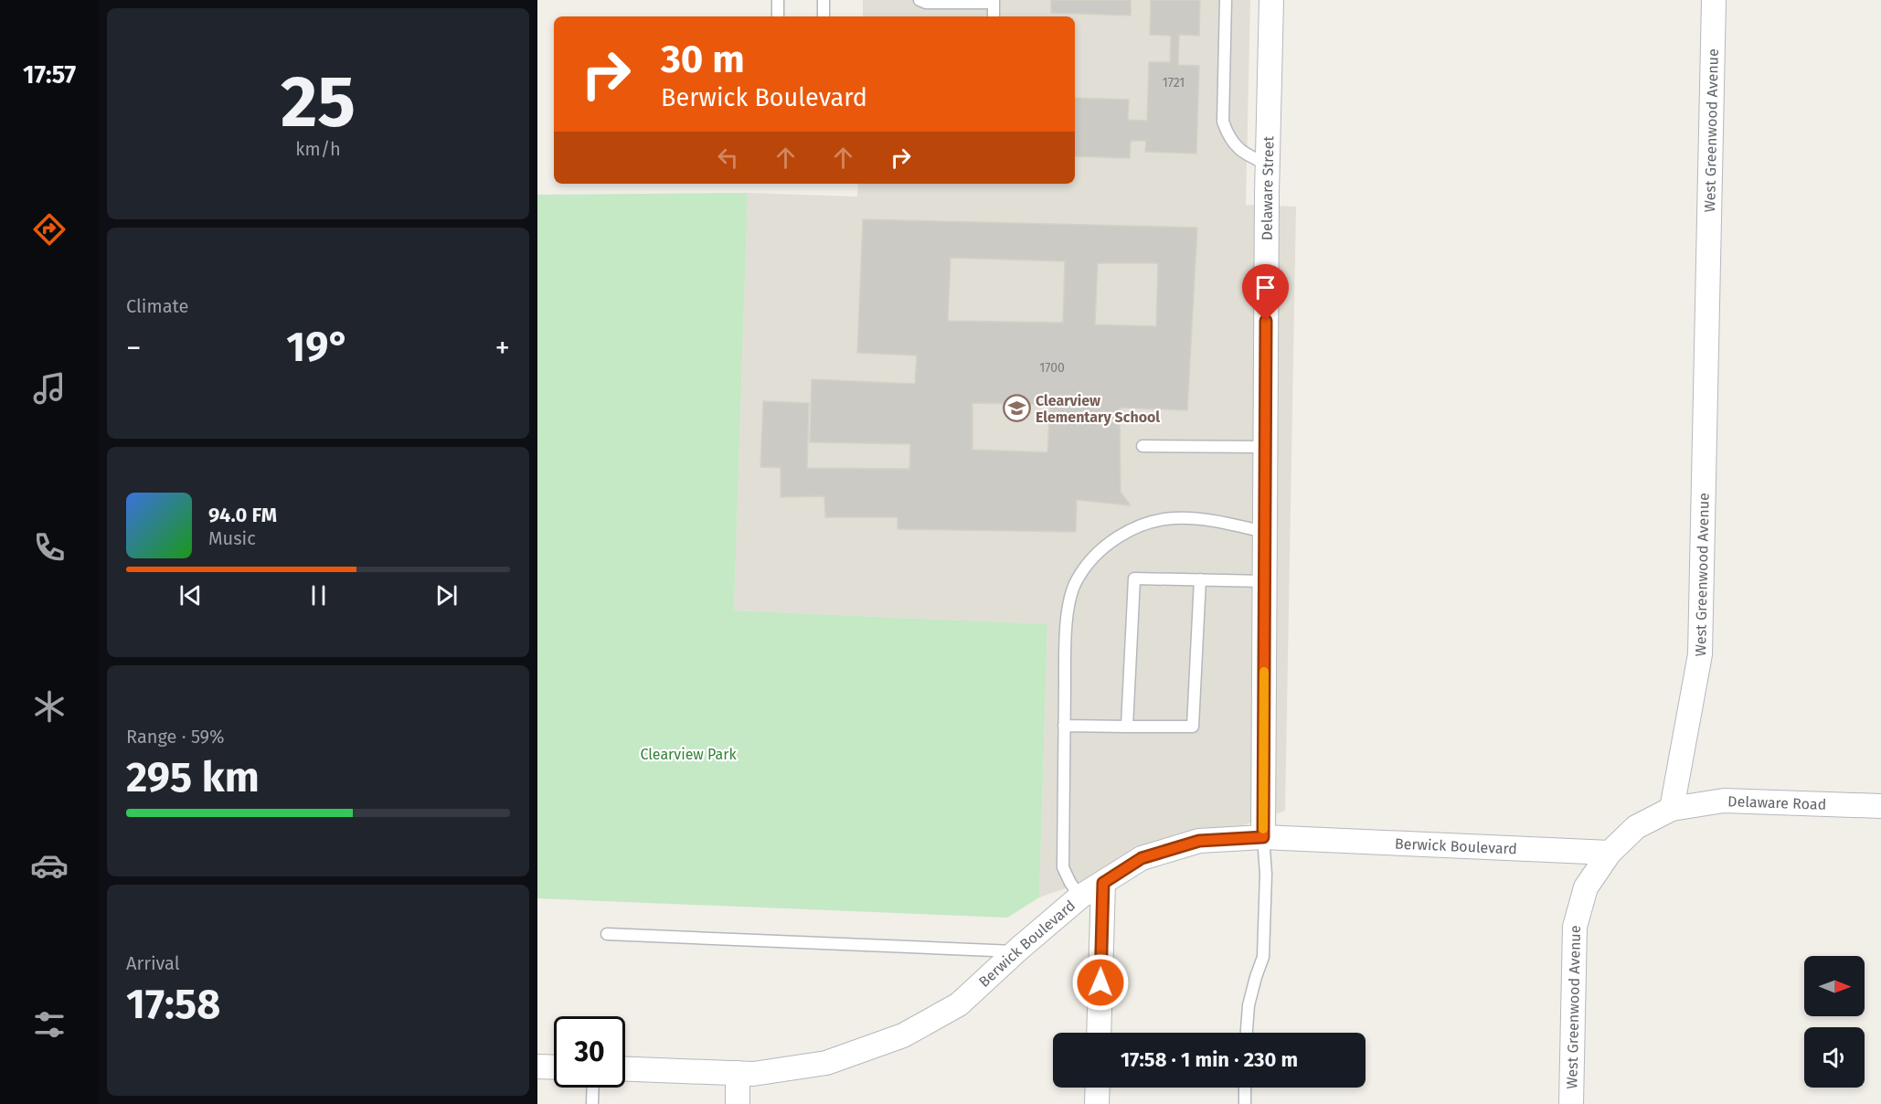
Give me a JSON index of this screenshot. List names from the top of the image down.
{
  "streets": {
    "street": [
      "West Greenwood Avenue",
      "Delaware Street",
      "Delaware Road",
      "Berwick Boulevard"
    ]
  },
  "crossings": [
    ["West Greenwood Avenue", "Delaware Road"],
    ["West Greenwood Avenue", "Berwick Boulevard"],
    ["Delaware Street", "Berwick Boulevard"]
  ],
  "parks": ["Clearview Park"],
  "places": {
    "school or university": ["Clearview Elementary School"]
  },
  "house_numbers": ["1721", "1700"],
  "north": "right",
  "page": {
    "tabs": "17:57",
    "tile": [
      ["25", "km/h"],
      "Climate",
      ["Range · 59%", "295 km"],
      ["Arrival", "17:58"]
    ],
    "turn": ["30 m", "Berwick Boulevard"],
    "heat": ["−", "19°", "+"],
    "song": ["94.0 FM", "Music"],
    "limit": "30",
    "trip": "17:58 · 1 min · 230 m"
  }
}
